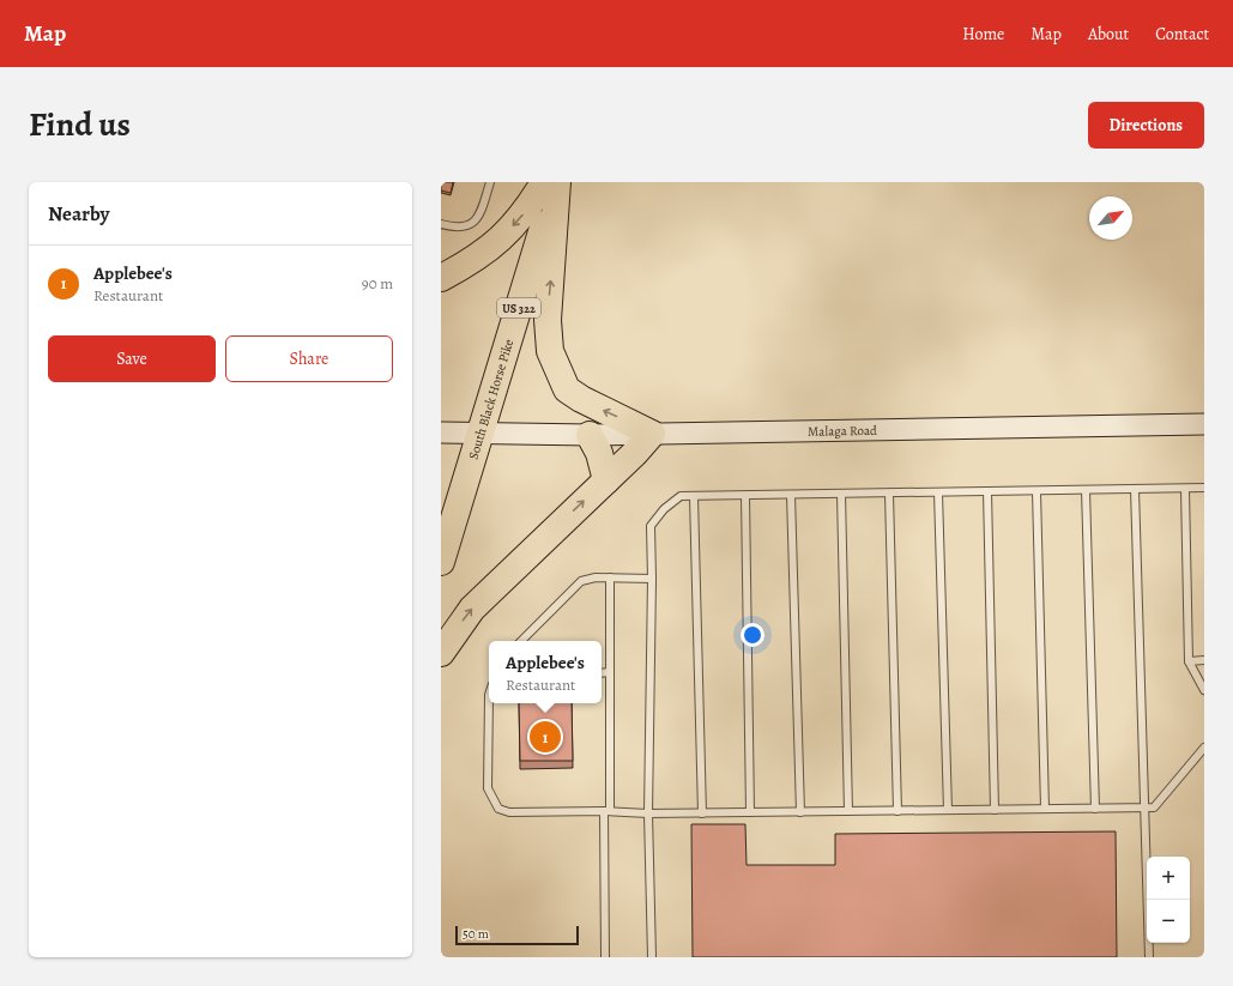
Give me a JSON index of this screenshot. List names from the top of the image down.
{
  "streets": {
    "highway": ["US 322", "South Black Horse Pike"],
    "main road": ["Malaga Road"]
  },
  "crossings": [
    ["South Black Horse Pike", "Malaga Road"]
  ],
  "scale_bar": "50 m",
  "north": "top right",
  "page": {
    "header": "Map",
    "nav": [
      "Home",
      "Map",
      "About",
      "Contact"
    ],
    "title": "Find us",
    "buttons": [
      "Directions",
      ["Save", "Share"]
    ],
    "heading": "Nearby",
    "list": [
      {
        "mark": "1",
        "name": "Applebee's",
        "note": "Restaurant",
        "value": "90 m"
      }
    ],
    "popup": ["Applebee's", "Restaurant"],
    "pins": "1",
    "map_buttons": ["+", "−"],
    "scale": "50 m"
  }
}
